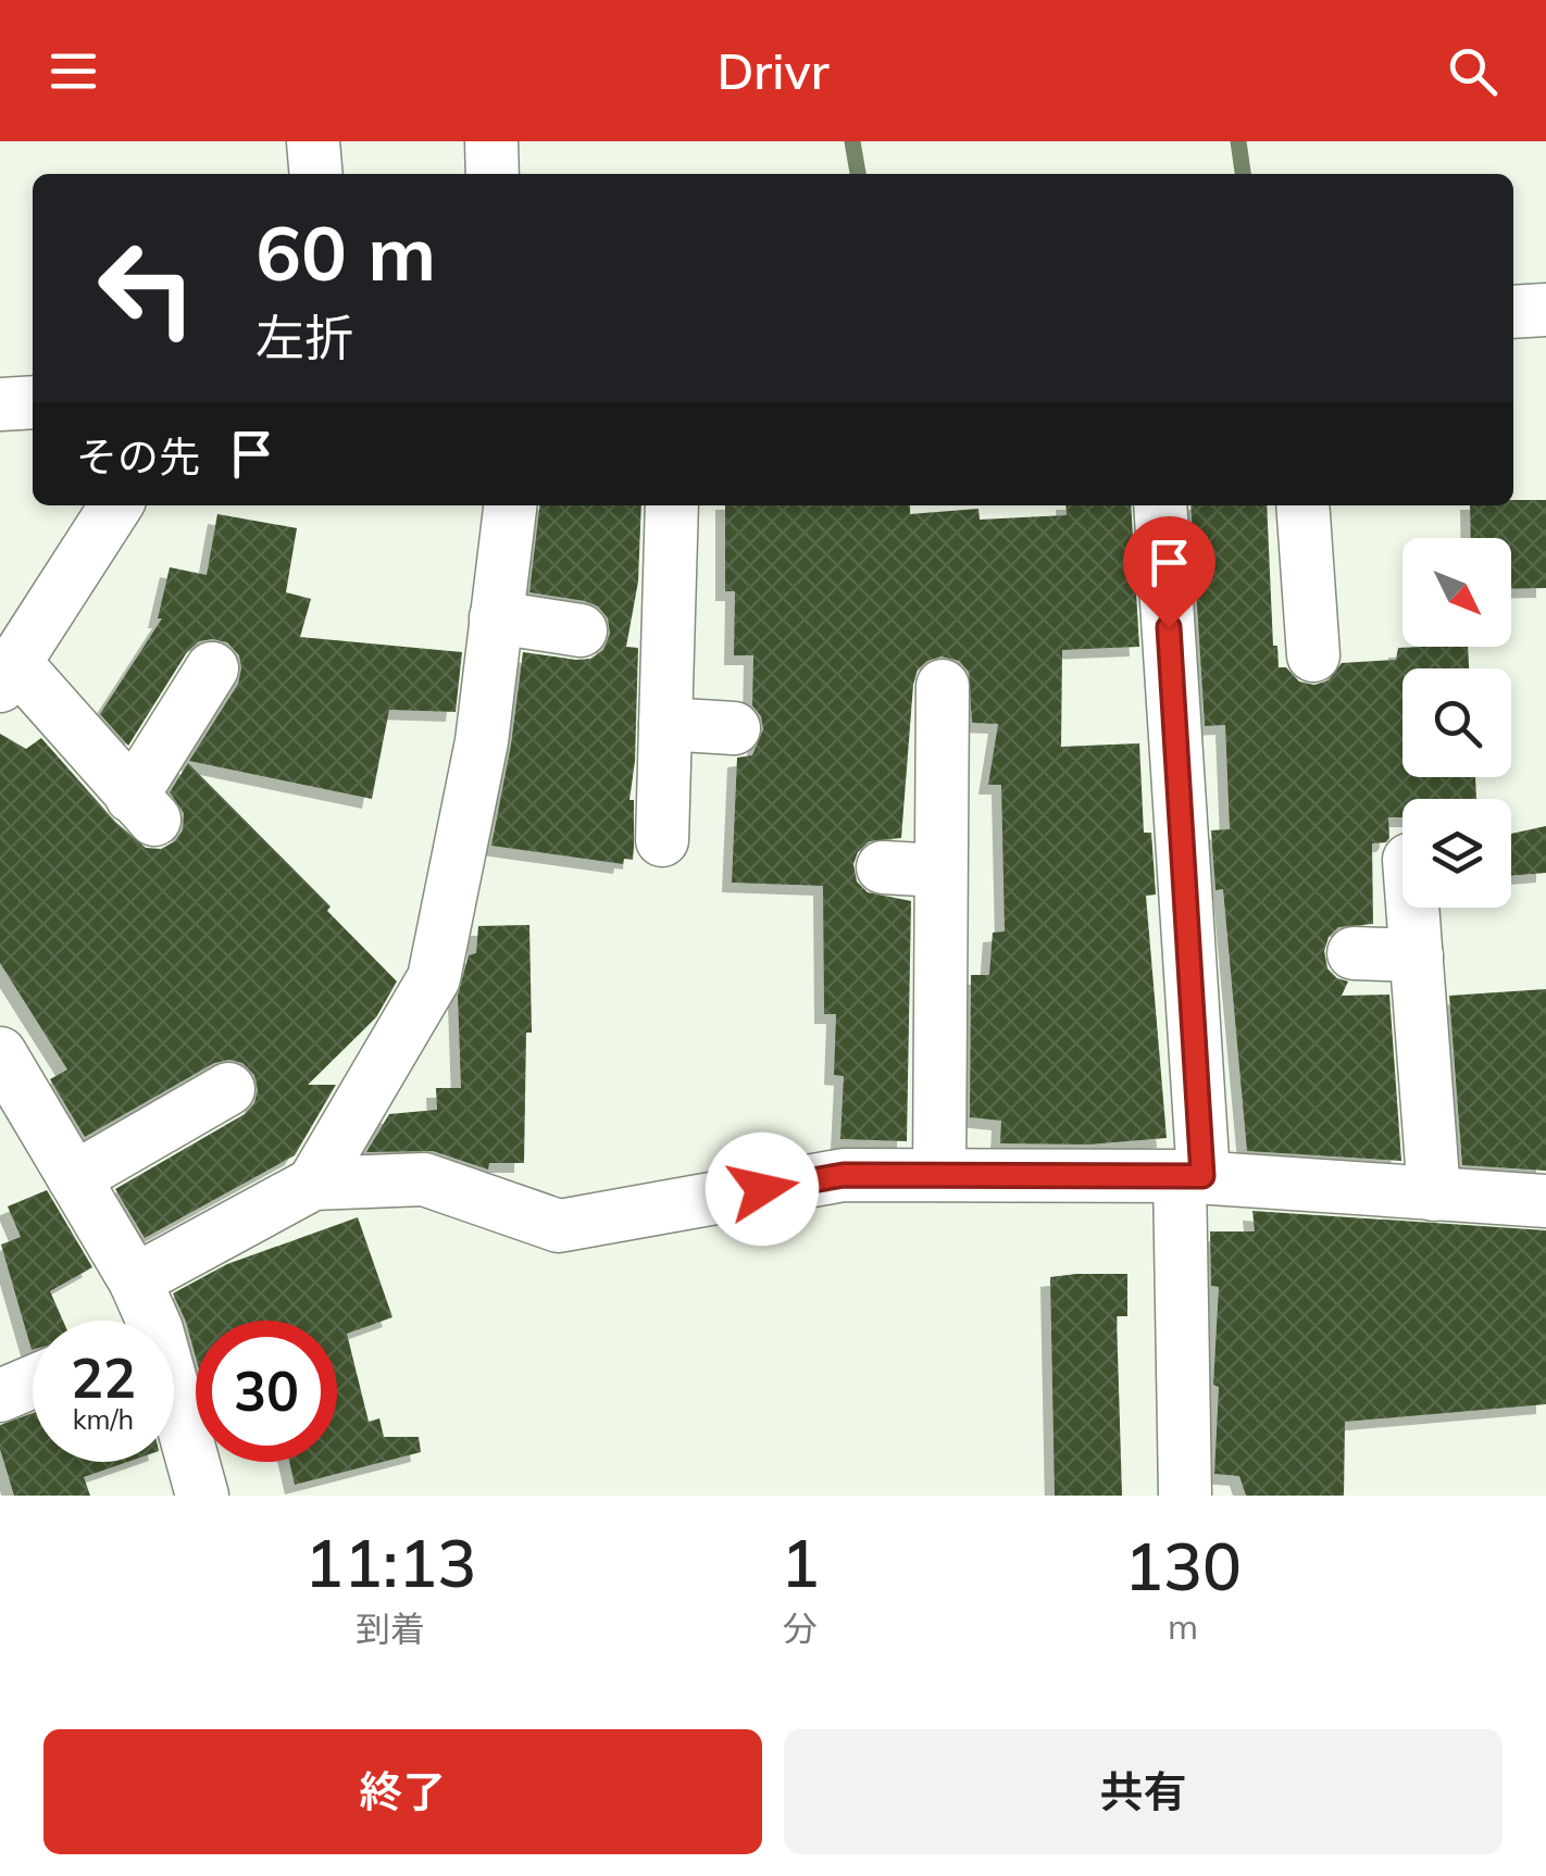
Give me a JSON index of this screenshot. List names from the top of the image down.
{
  "north": "bottom right",
  "page": {
    "header": "Drivr",
    "turn": ["60 m", "左折"],
    "then": "その先",
    "speed": "22 km/h",
    "limit": "30",
    "eta": [
      "11:13",
      "到着",
      "1",
      "分",
      "130",
      "m"
    ],
    "buttons": ["終了", "共有"]
  }
}
